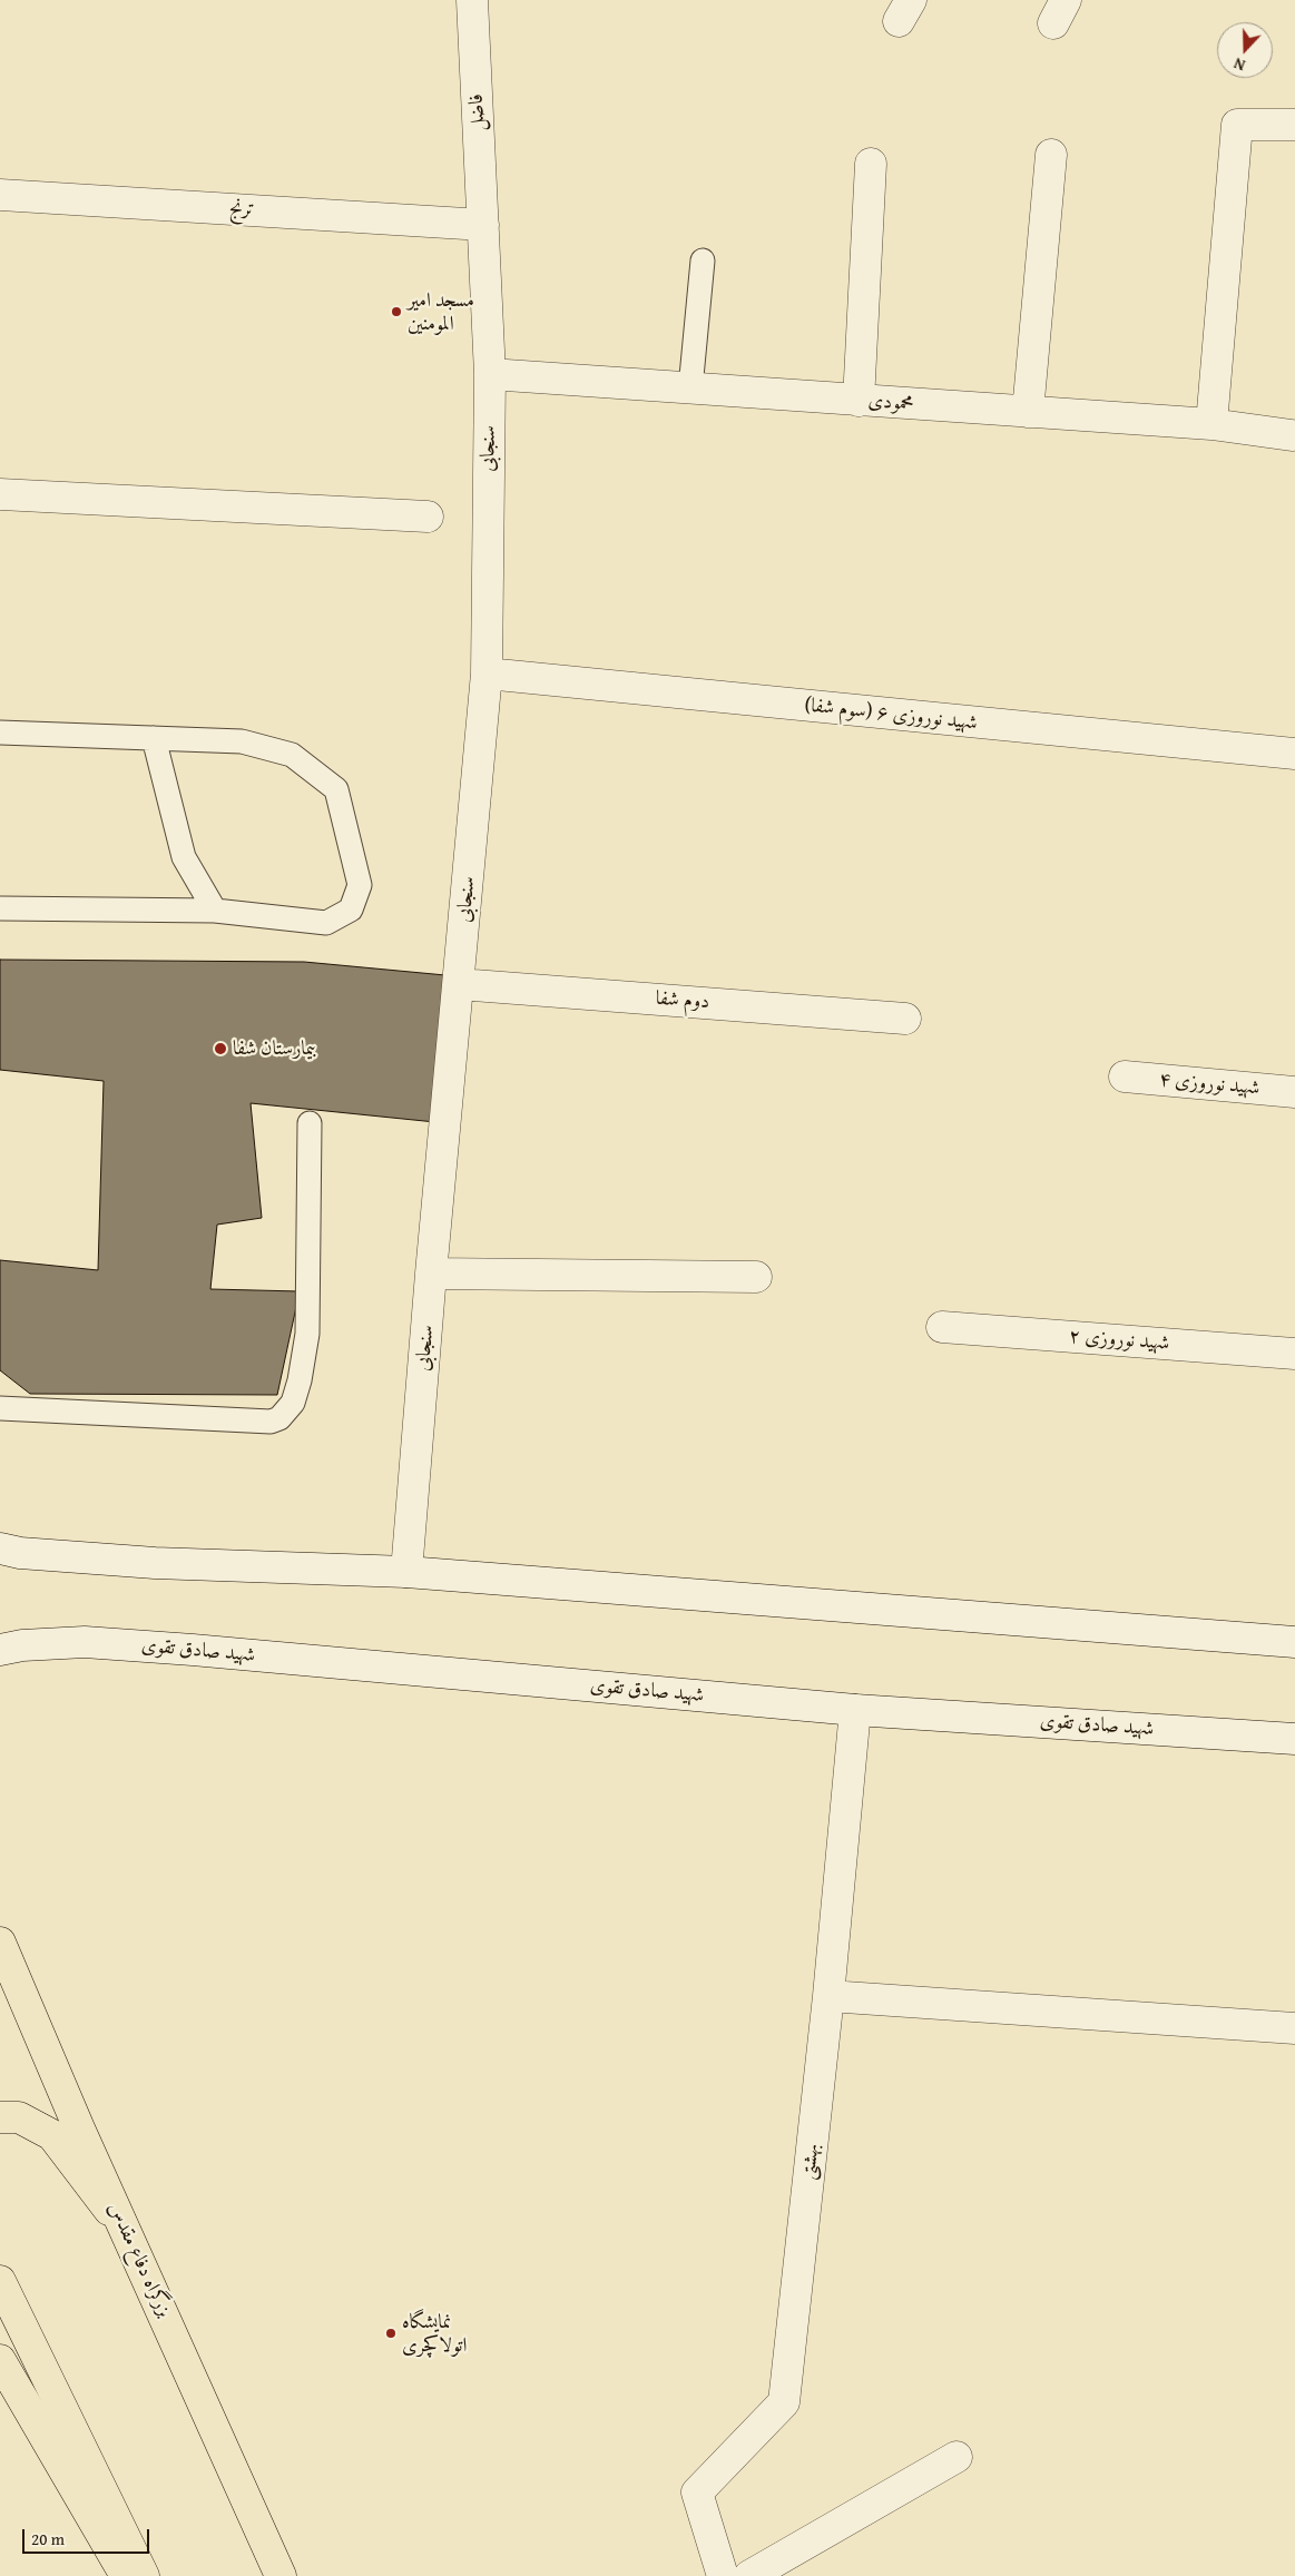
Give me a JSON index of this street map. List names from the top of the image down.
{
  "streets": {
    "main road": ["بزرگراه دفاع مقدس"],
    "street": [
      "فاضل",
      "ترنج",
      "محمودی",
      "سنجابی",
      "شهید نوروزی ۶ (سوم شفا)",
      "دوم شفا",
      "شهید نوروزی ۴",
      "شهید نوروزی ۲",
      "شهید صادق تقوی",
      "بهشتی"
    ]
  },
  "crossings": [
    ["فاضل", "ترنج"],
    ["فاضل", "سنجابی"],
    ["ترنج", "سنجابی"],
    ["محمودی", "سنجابی"],
    ["سنجابی", "شهید نوروزی ۶ (سوم شفا)"],
    ["سنجابی", "دوم شفا"],
    ["شهید صادق تقوی", "بهشتی"]
  ],
  "places": ["مسجد امیر المومنین", "بیمارستان شفا", "نمایشگاه اتولاکچری"],
  "scale_bar": "20 m",
  "north": "bottom"
}
